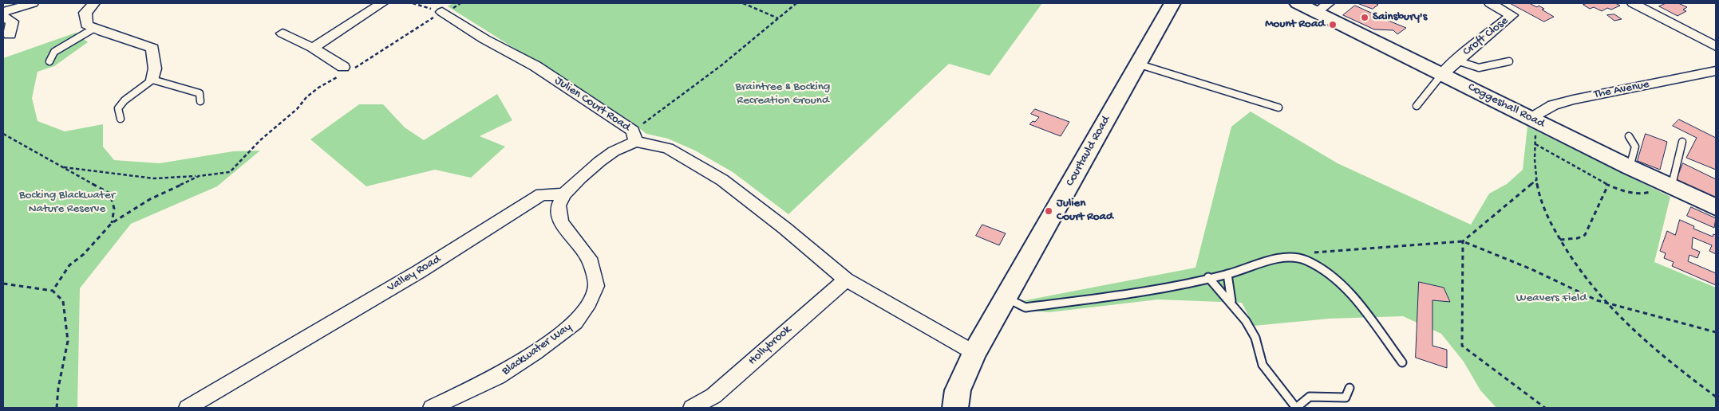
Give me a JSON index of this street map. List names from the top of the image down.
{
  "streets": {
    "street": [
      "Croft Close",
      "The Avenue",
      "Julien Court Road",
      "Coggeshall Road",
      "Courtauld Road",
      "Valley Road",
      "Hollybrook",
      "Blackwater Way"
    ]
  },
  "crossings": [
    ["Croft Close", "Coggeshall Road"],
    ["The Avenue", "Coggeshall Road"],
    ["Julien Court Road", "Courtauld Road"],
    ["Julien Court Road", "Hollybrook"],
    ["Valley Road", "Blackwater Way"]
  ],
  "parks": ["Braintree & Bocking Recreation Ground", "Bocking Blackwater Nature Reserve", "Weavers Field"],
  "places": ["Sainsbury's", "Mount Road", "Julien Court Road"]
}
